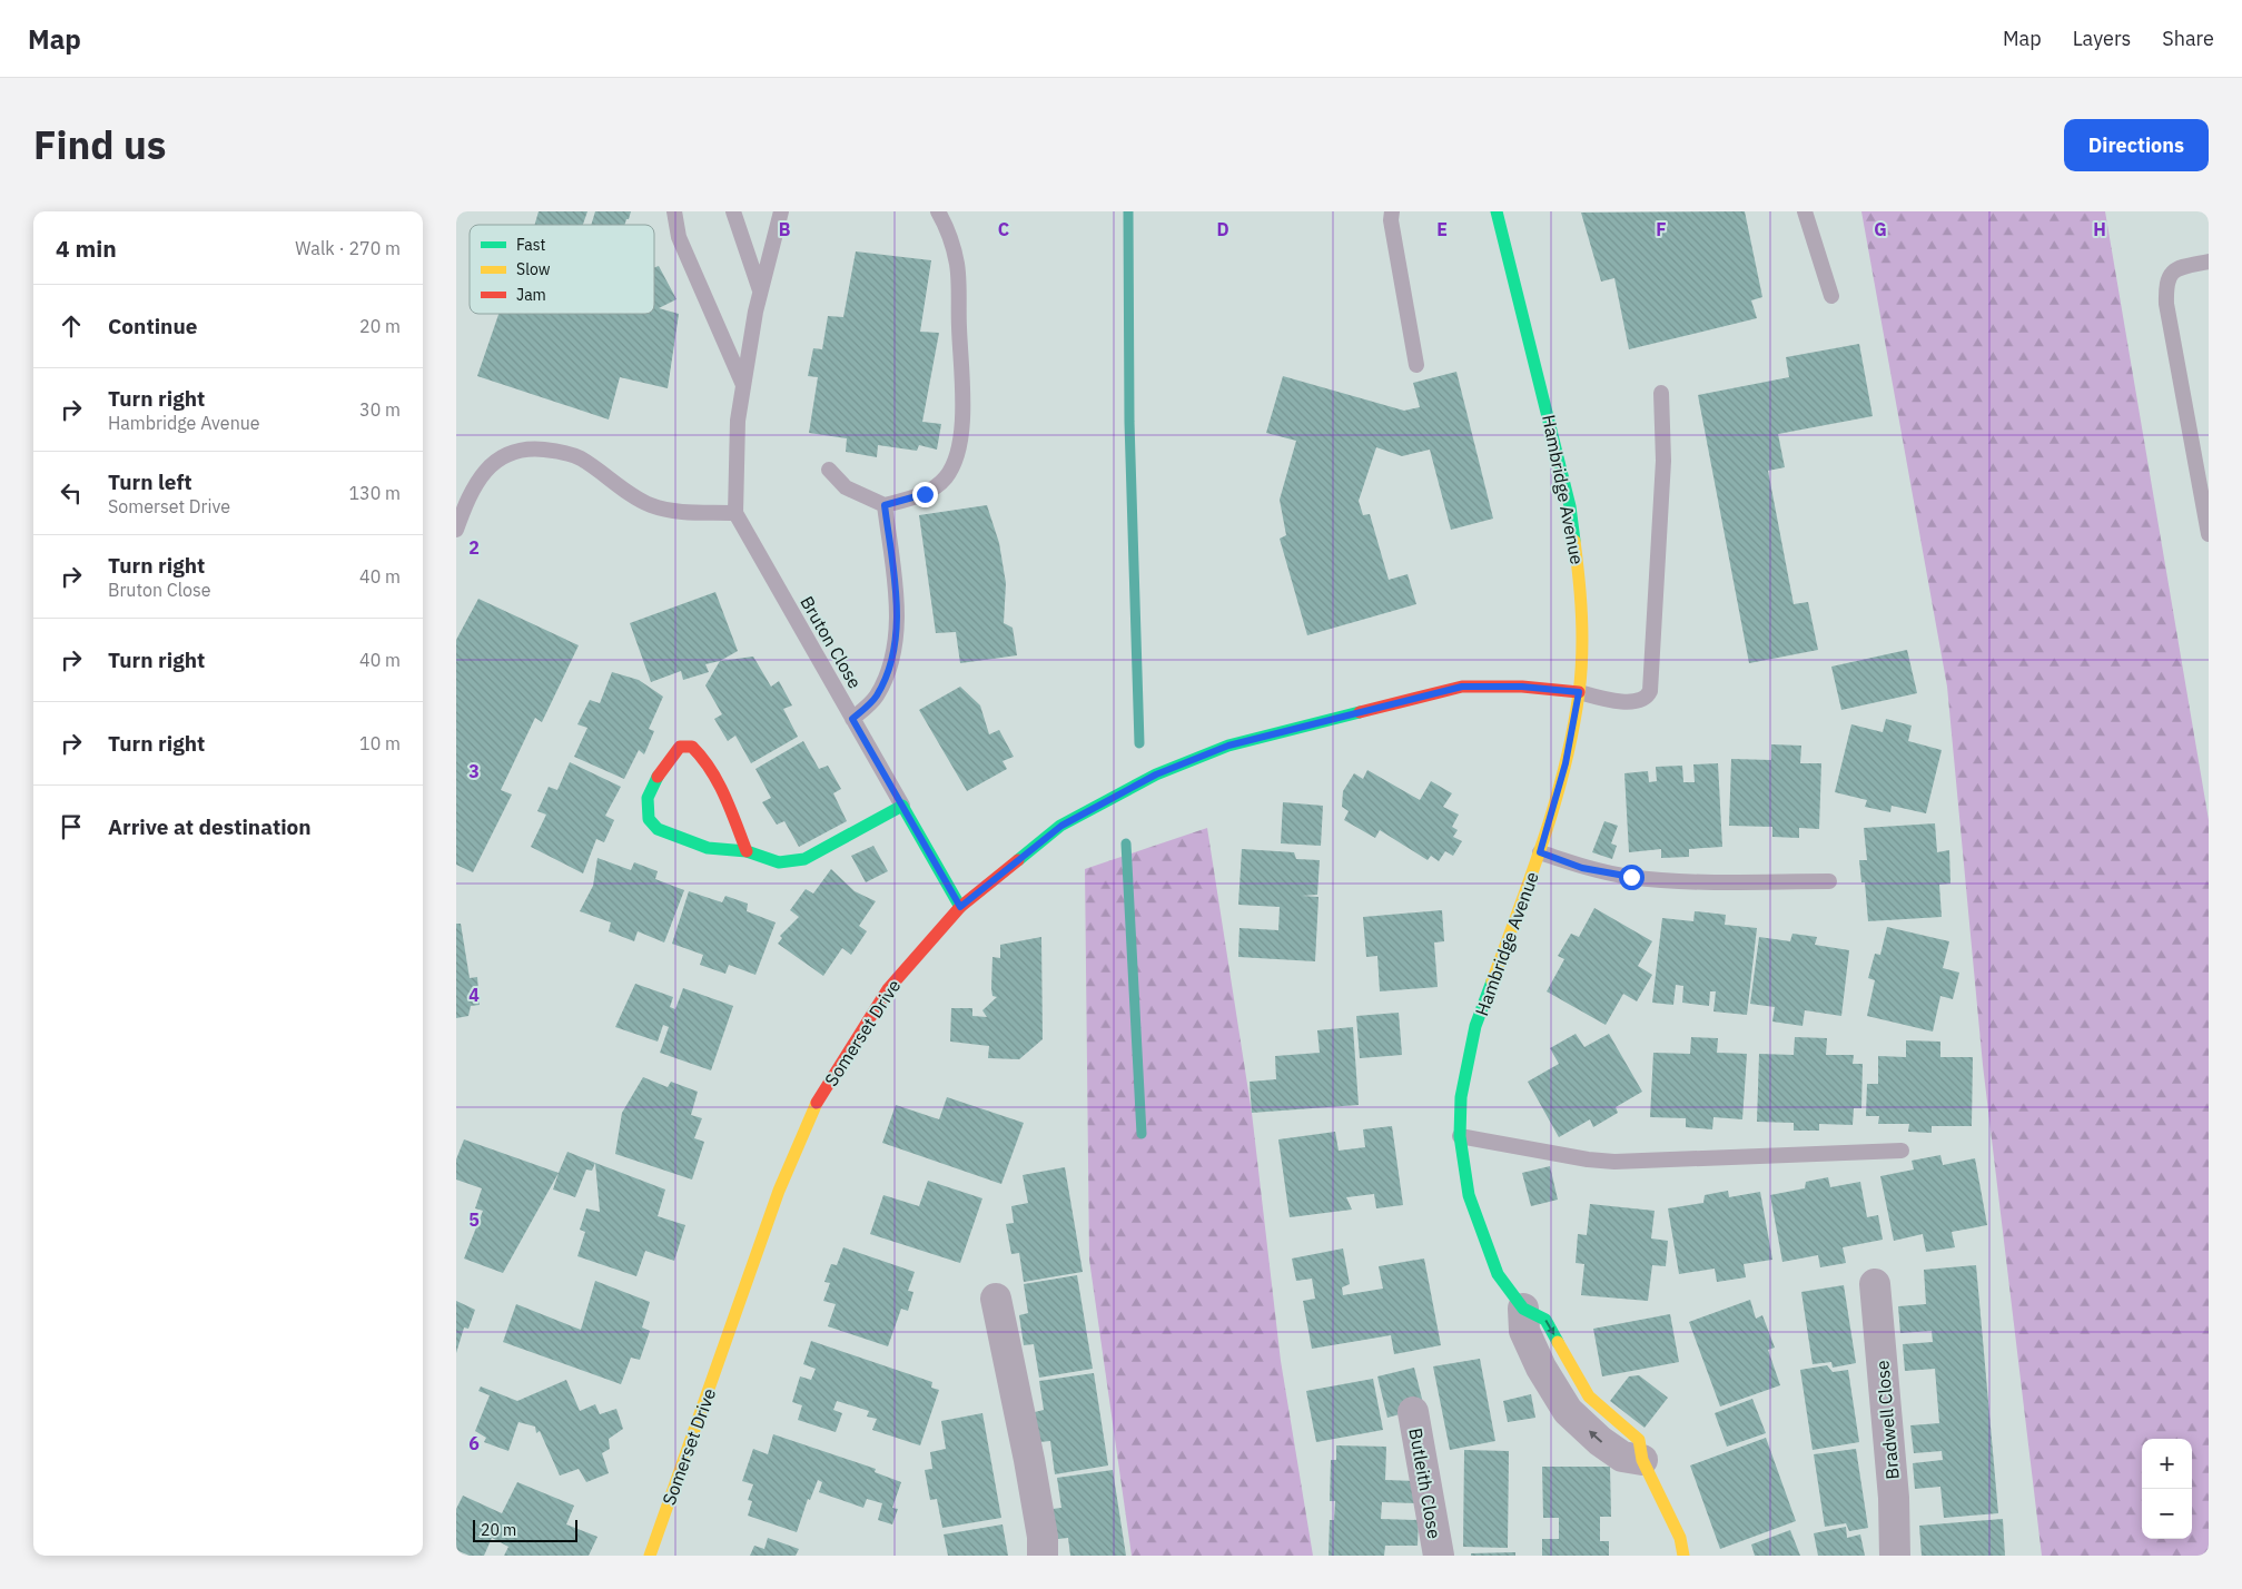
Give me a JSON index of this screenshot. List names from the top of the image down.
{
  "streets": {
    "street": [
      "Hambridge Avenue",
      "Bruton Close",
      "Somerset Drive",
      "Bradwell Close",
      "Butleith Close"
    ]
  },
  "crossings": [
    ["Hambridge Avenue", "Somerset Drive"],
    ["Bruton Close", "Somerset Drive"]
  ],
  "legend": ["Fast", "Slow", "Jam"],
  "scale_bar": "20 m",
  "page": {
    "header": "Map",
    "nav": ["Map", "Layers", "Share"],
    "title": "Find us",
    "buttons": "Directions",
    "heading": ["4 min", "Walk · 270 m"],
    "list": [
      ["Continue", "20 m"],
      ["Turn right", "Hambridge Avenue", "30 m"],
      ["Turn left", "Somerset Drive", "130 m"],
      ["Turn right", "Bruton Close", "40 m"],
      ["Turn right", "40 m"],
      ["Turn right", "10 m"],
      "Arrive at destination"
    ],
    "map_buttons": ["+", "−"],
    "scale": "20 m"
  },
  "grid": {
    "columns": [
      "B",
      "C",
      "D",
      "E",
      "F",
      "G",
      "H"
    ],
    "rows": [
      "2",
      "3",
      "4",
      "5",
      "6"
    ]
  }
}
